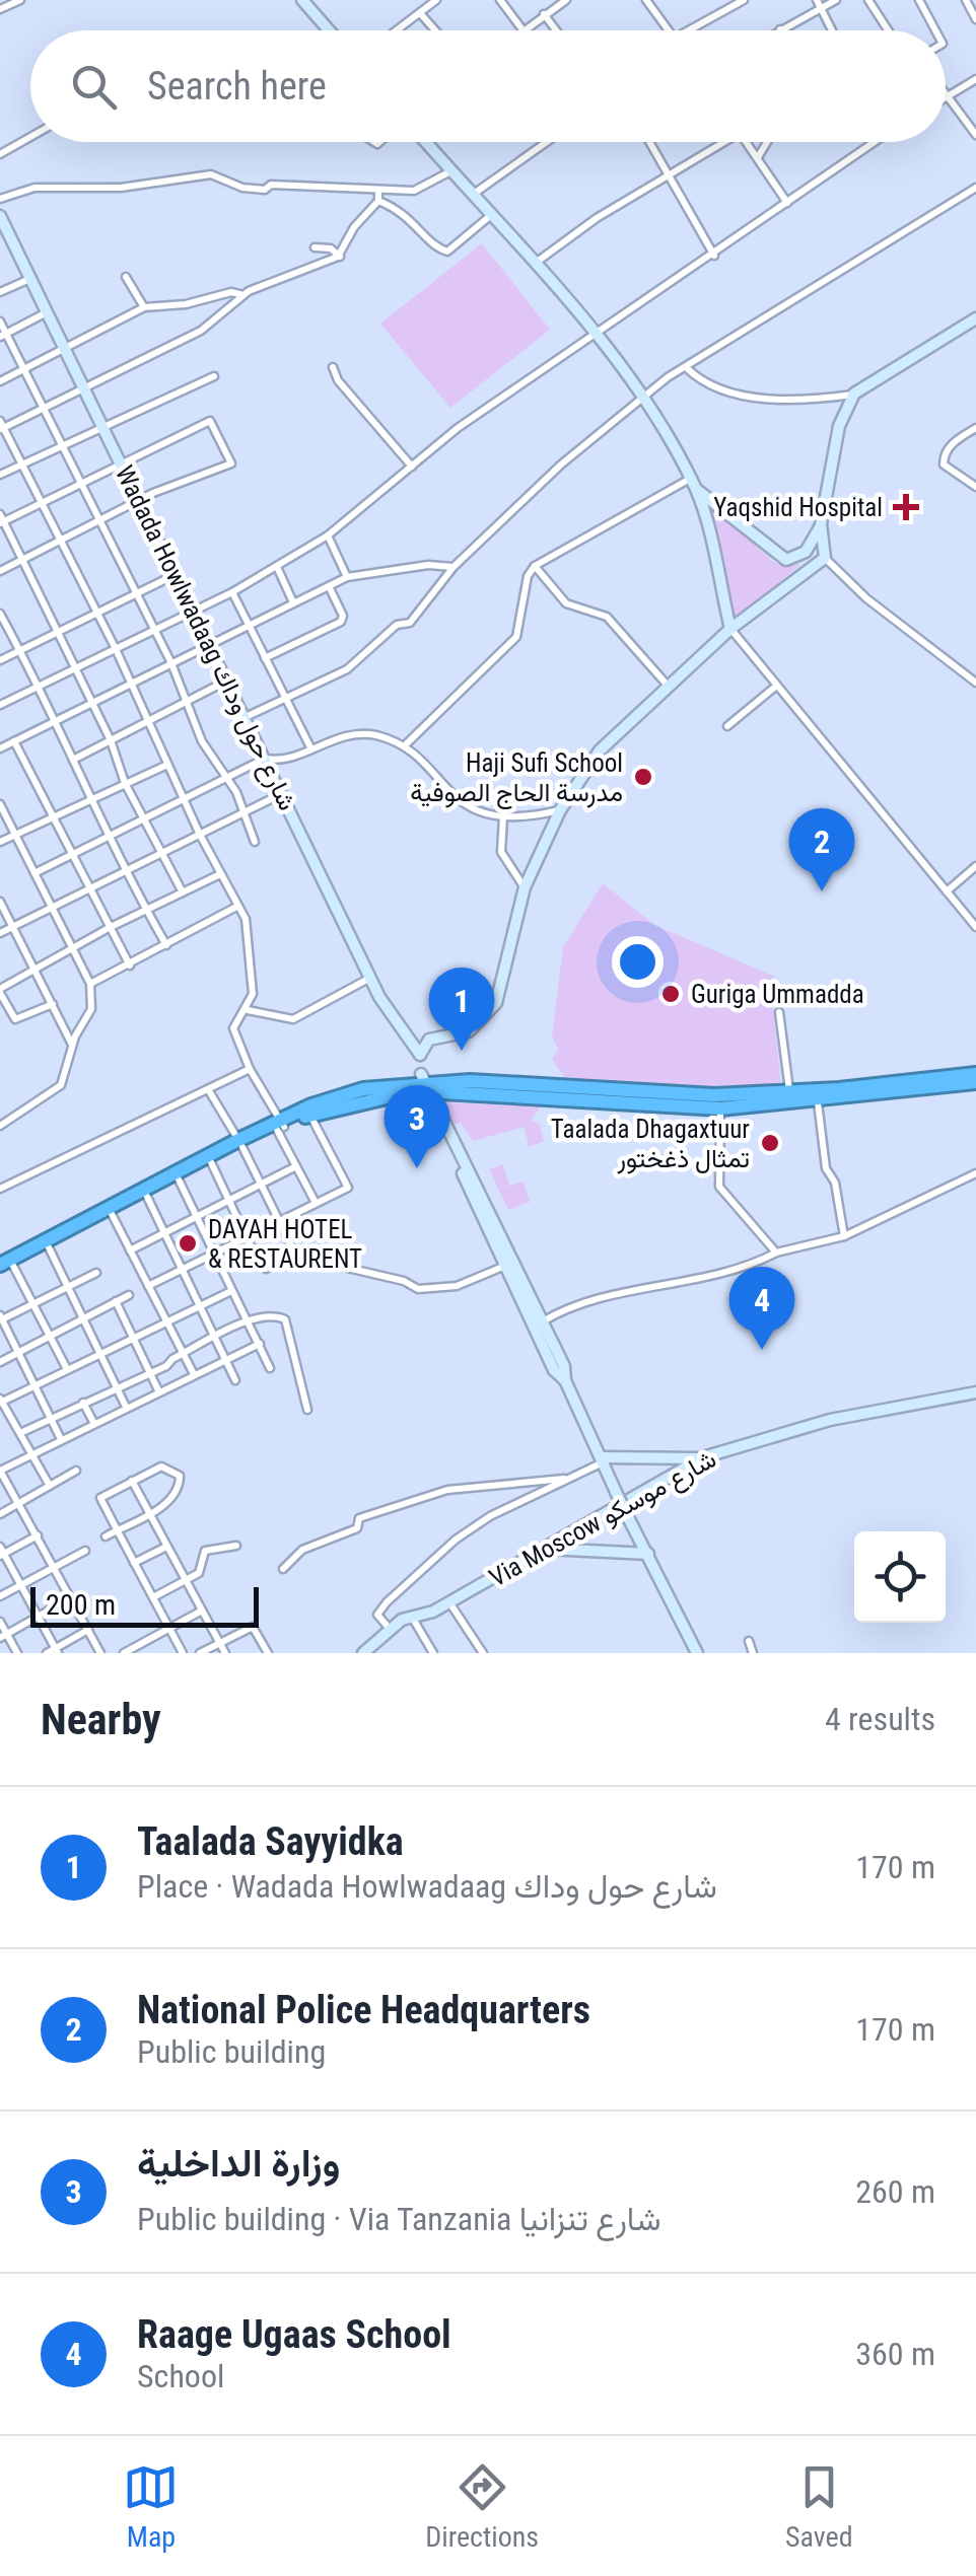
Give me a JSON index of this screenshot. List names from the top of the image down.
{
  "streets": {
    "street": ["Wadada Howlwadaag شارع حول وداك", "Via Moscow شارع موسكو"]
  },
  "places": {
    "health": ["Yaqshid Hospital"],
    "other": [
      "Haji Sufi School مدرسة الحاج الصوفية",
      "Guriga Ummadda",
      "Taalada Dhagaxtuur تمثال ذغختور",
      "DAYAH HOTEL & RESTAURENT"
    ]
  },
  "scale_bar": "200 m",
  "page": {
    "search": "Search here",
    "pins": [
      "2",
      "1",
      "3",
      "4"
    ],
    "scale": "200 m",
    "heading": ["Nearby", "4 results"],
    "list": [
      {
        "mark": "1",
        "name": "Taalada Sayyidka",
        "note": "Place · Wadada Howlwadaag شارع حول وداك",
        "value": "170 m"
      },
      {
        "mark": "2",
        "name": "National Police Headquarters",
        "note": "Public building",
        "value": "170 m"
      },
      {
        "mark": "3",
        "name": "وزارة الداخلية",
        "note": "Public building · Via Tanzania شارع تنزانيا",
        "value": "260 m"
      },
      {
        "mark": "4",
        "name": "Raage Ugaas School",
        "note": "School",
        "value": "360 m"
      }
    ],
    "nav": ["Map", "Directions", "Saved"]
  }
}
